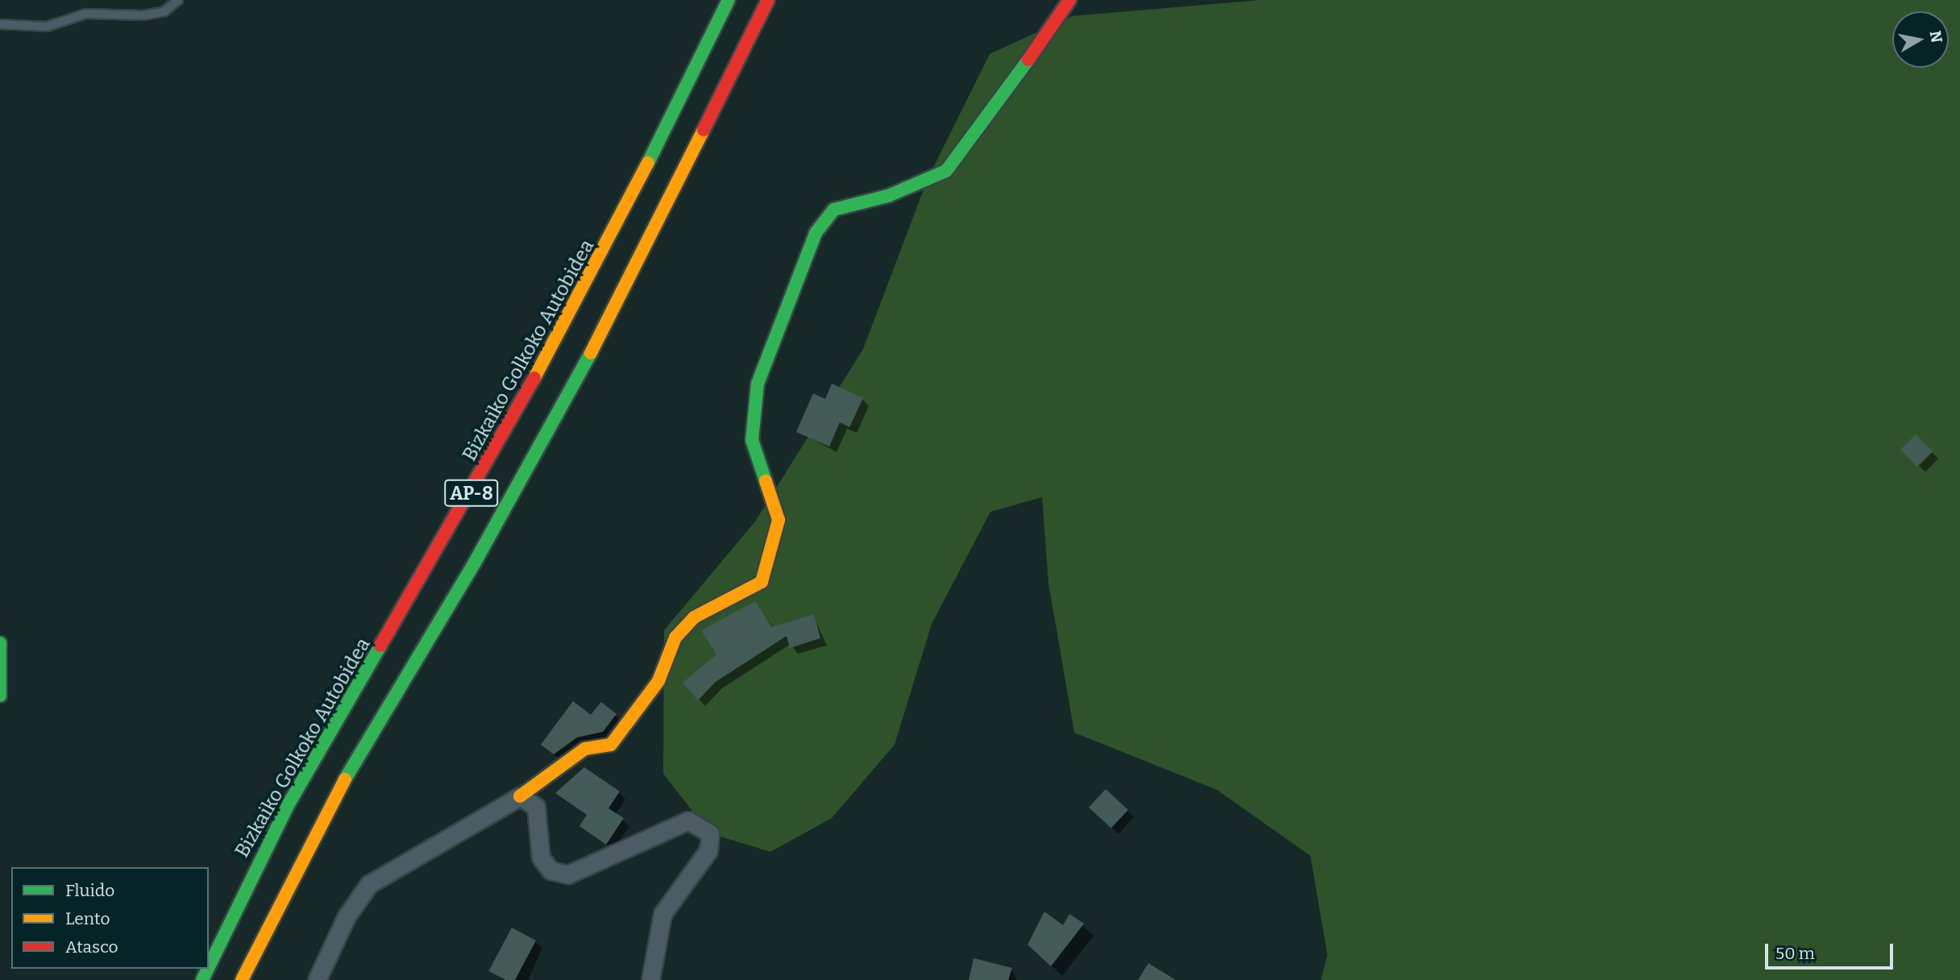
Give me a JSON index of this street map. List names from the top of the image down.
{
  "streets": {
    "main road": ["Bizkaiko Golkoko Autobidea", "AP-8"]
  },
  "legend": ["Fluido", "Lento", "Atasco"],
  "scale_bar": "50 m",
  "north": "right"
}
